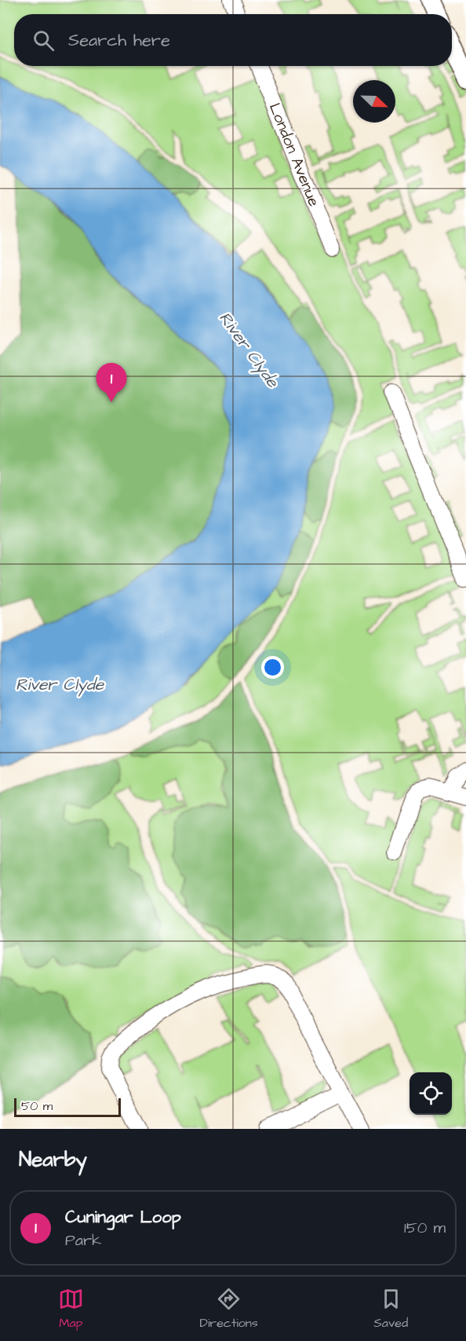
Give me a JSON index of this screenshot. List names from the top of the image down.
{
  "streets": {
    "street": ["London Avenue"]
  },
  "water": ["River Clyde"],
  "scale_bar": "50 m",
  "north": "bottom right",
  "page": {
    "search": "Search here",
    "pins": "1",
    "scale": "50 m",
    "heading": "Nearby",
    "list": [
      {
        "mark": "1",
        "name": "Cuningar Loop",
        "note": "Park",
        "value": "150 m"
      }
    ],
    "nav": ["Map", "Directions", "Saved"]
  }
}
